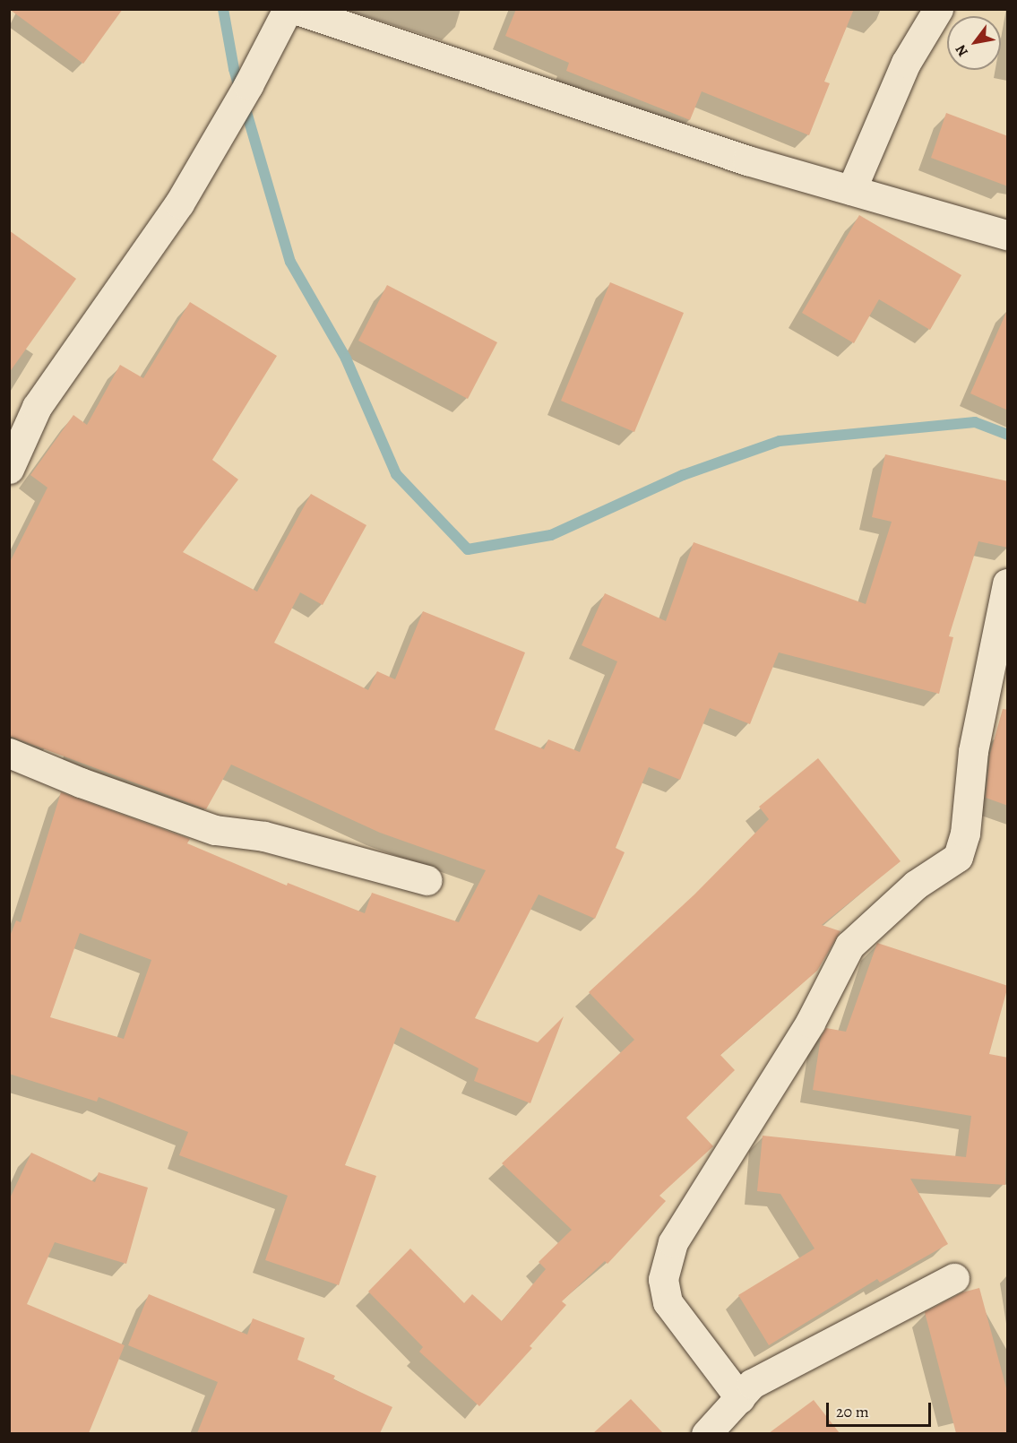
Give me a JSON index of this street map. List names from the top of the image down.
{
  "scale_bar": "20 m",
  "north": "bottom left"
}
